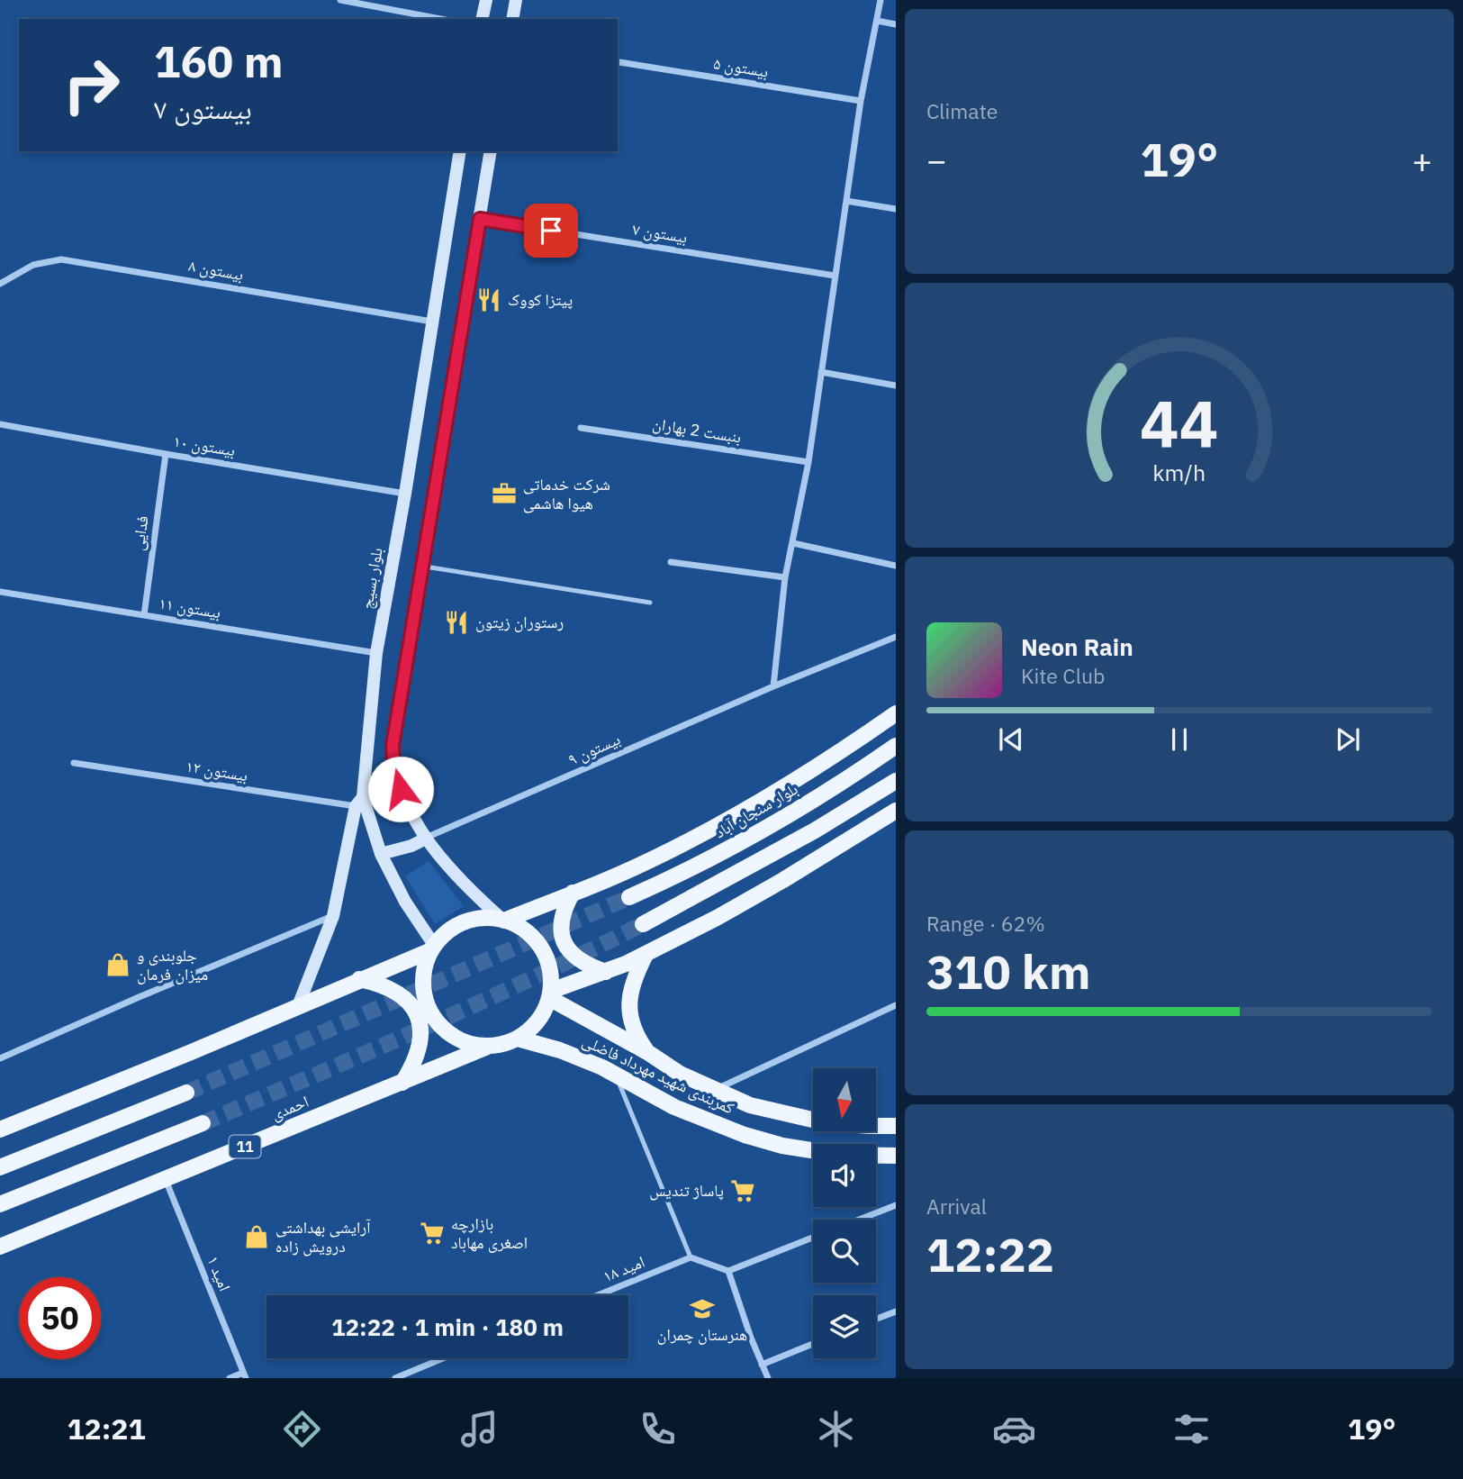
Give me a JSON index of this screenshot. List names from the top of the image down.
{
  "streets": {
    "main road": [
      "بلوار بسیج",
      "بلوار سنجان آباد",
      "کمربندی شهید مهرداد فاضلی",
      "احمدی",
      "11"
    ],
    "street": [
      "بیستون ۵",
      "بیستون ۷",
      "بیستون ۸",
      "بنبست 2 بهاران",
      "بیستون ۱۰",
      "فدایی",
      "بیستون ۱۱",
      "بیستون ۹",
      "بیستون ۱۲",
      "امید ۱۸",
      "امید ۱"
    ]
  },
  "crossings": [
    ["بیستون ۸", "بلوار بسیج"],
    ["بیستون ۱۰", "فدایی"],
    ["بیستون ۱۰", "بلوار بسیج"],
    ["فدایی", "بیستون ۱۱"],
    ["بلوار بسیج", "بیستون ۱۱"],
    ["بلوار بسیج", "بیستون ۱۲"],
    ["کمربندی شهید مهرداد فاضلی", "احمدی"],
    ["کمربندی شهید مهرداد فاضلی", "11"],
    ["احمدی", "11"],
    ["احمدی", "امید ۱"]
  ],
  "places": {
    "restaurant": ["پیتزا کووک", "رستوران زیتون"],
    "office": ["شرکت خدماتی هیوا هاشمی"],
    "shop": ["جلوبندی و میزان فرمان", "آرایشی بهداشتی درویش زاده"],
    "supermarket": ["پاساژ تندیس", "بازارچه اصغری مهاباد"],
    "school or university": ["هنرستان چمران"]
  },
  "north": "bottom",
  "page": {
    "tile": [
      "Climate",
      ["Range · 62%", "310 km"],
      ["Arrival", "12:22"]
    ],
    "turn": ["160 m", "بیستون ۷"],
    "heat": ["−", "19°", "+"],
    "song": ["Neon Rain", "Kite Club"],
    "limit": "50",
    "trip": "12:22 · 1 min · 180 m",
    "tabs": ["12:21", "19°"],
    "gauge": ["44", "km/h"]
  }
}
